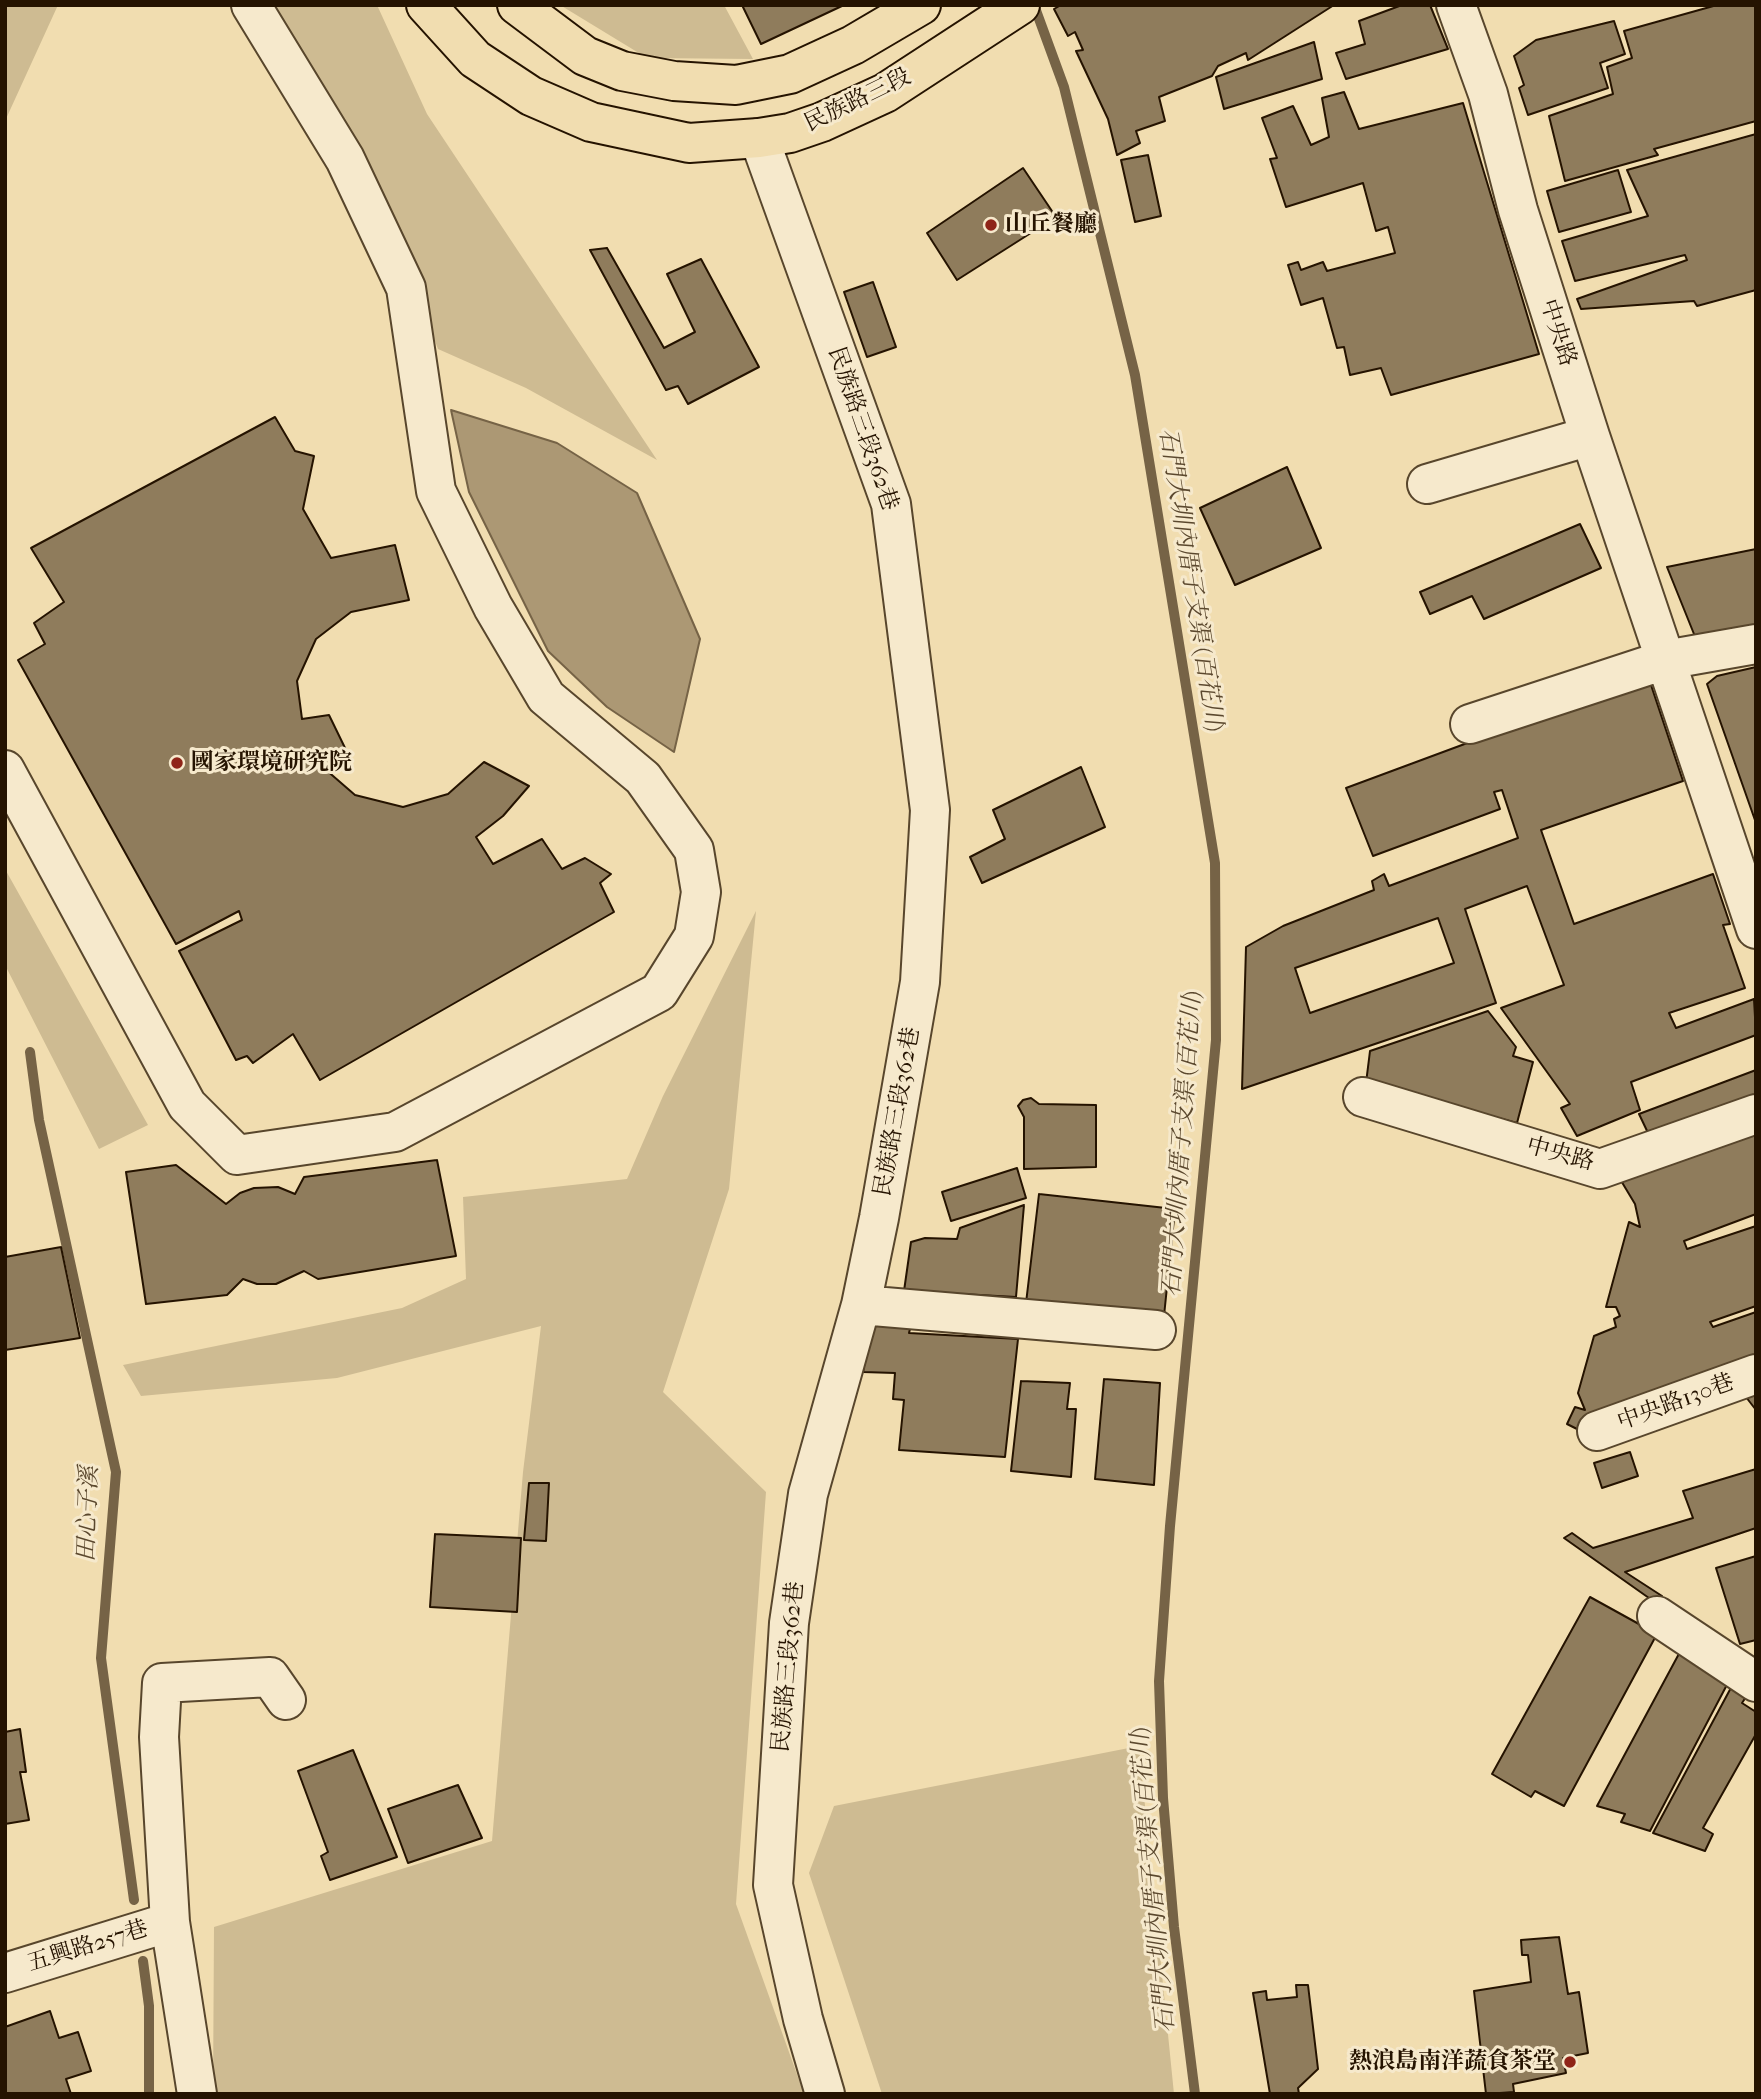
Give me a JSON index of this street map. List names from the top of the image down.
{
  "streets": {
    "main road": ["民族路三段"],
    "street": [
      "中央路",
      "民族路三段362巷",
      "中央路130巷",
      "五興路257巷"
    ]
  },
  "crossings": [
    ["民族路三段", "民族路三段362巷"]
  ],
  "water": ["石門大圳內厝子支渠 (百花川)", "田心子溪"],
  "places": ["山丘餐廳", "國家環境研究院", "熱浪島南洋蔬食茶堂"]
}
